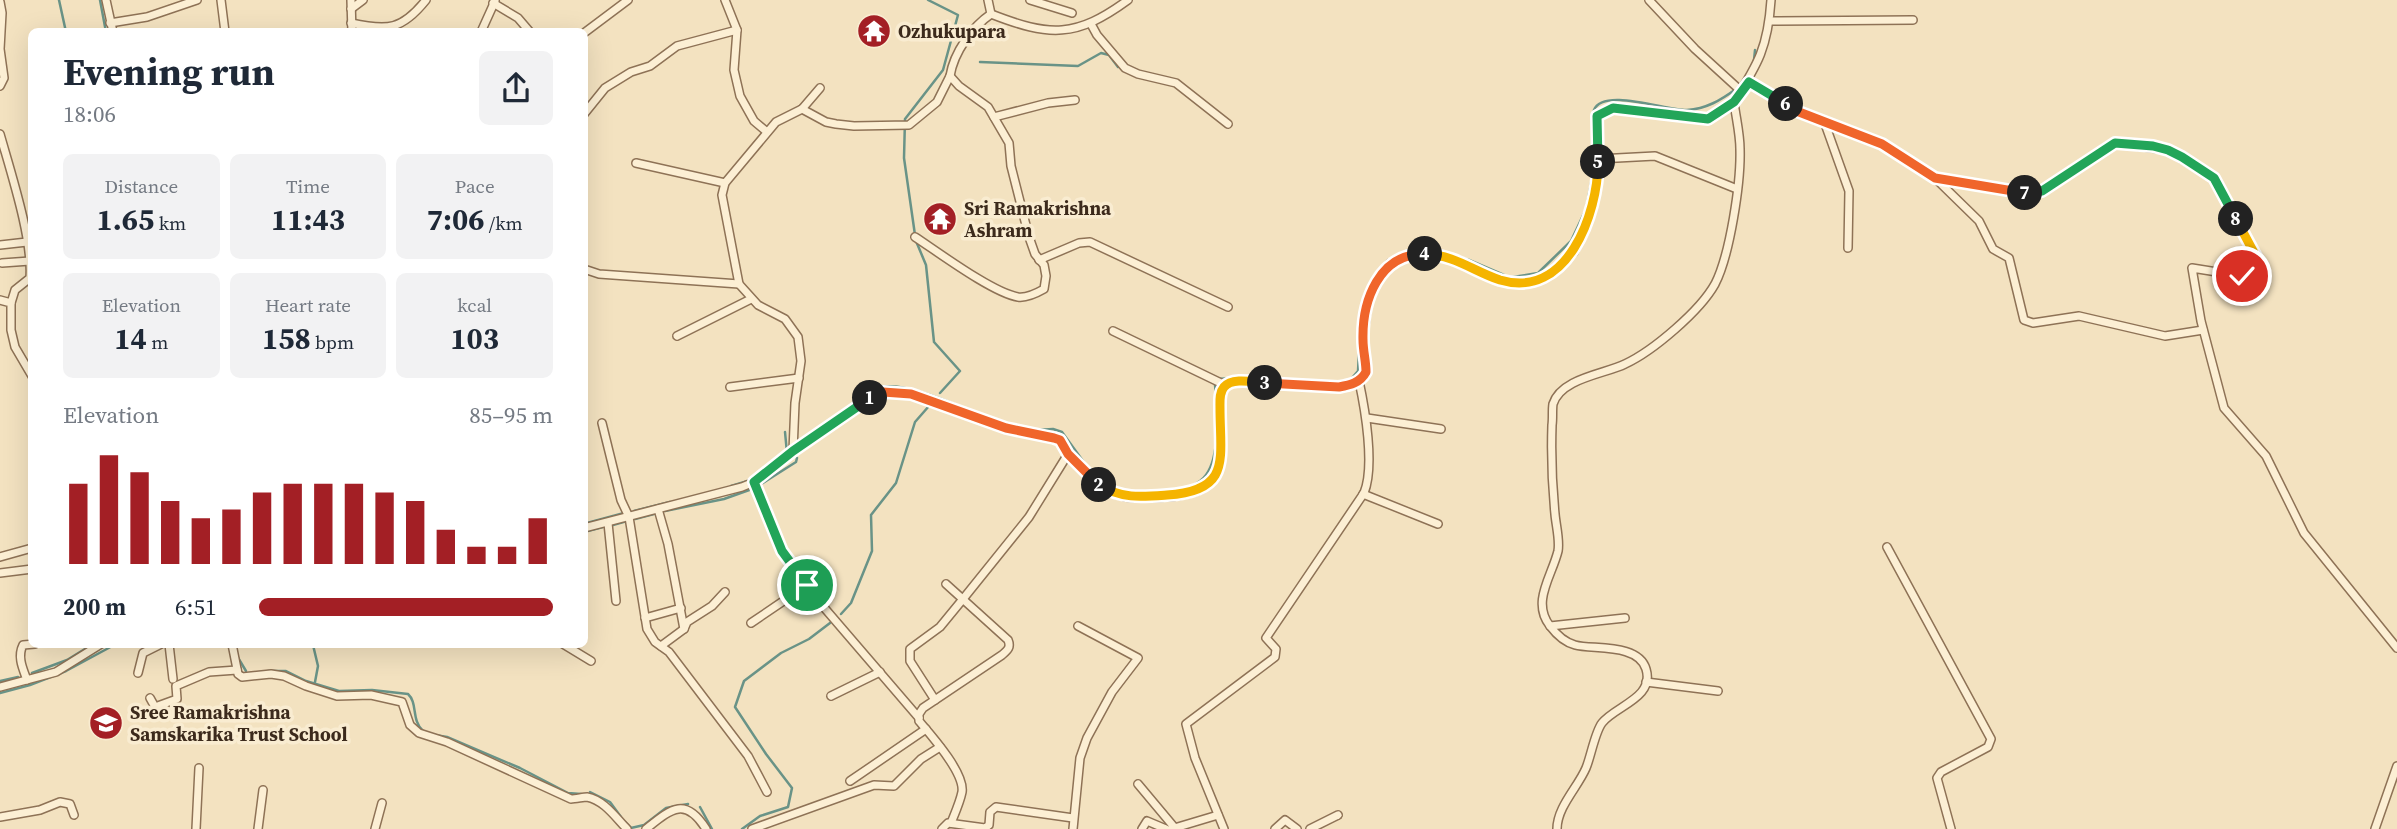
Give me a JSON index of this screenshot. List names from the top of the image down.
{
  "places": {
    "temple": ["Ozhukupara", "Sri Ramakrishna Ashram"],
    "school or university": ["Sree Ramakrishna Samskarika Trust School"]
  },
  "page": {
    "heading": ["Evening run", "18:06"],
    "pins": [
      "6",
      "5",
      "7",
      "8",
      "4",
      "3",
      "1",
      "2"
    ],
    "stats": [
      ["Distance", "1.65 km"],
      ["Time", "11:43"],
      ["Pace", "7:06 /km"],
      ["Elevation", "14 m"],
      ["Heart rate", "158 bpm"],
      ["kcal", "103"]
    ],
    "chart": ["Elevation", "85–95 m"],
    "list": [
      {
        "name": "200 m",
        "note": "6:51"
      }
    ]
  }
}
